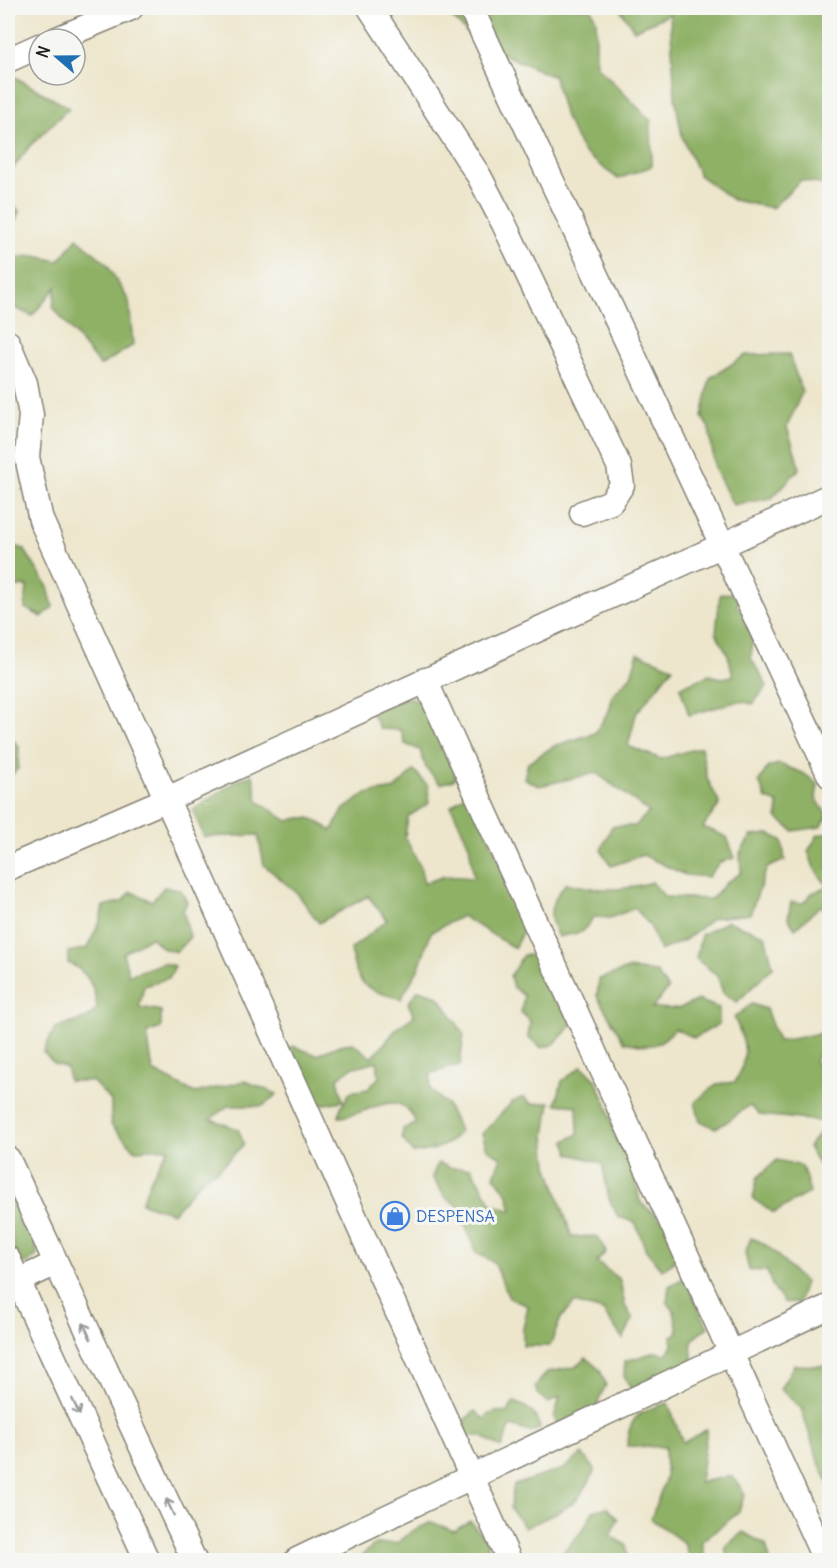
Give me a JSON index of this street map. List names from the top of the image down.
{
  "places": {
    "shop": ["DESPENSA"]
  },
  "north": "left"
}
